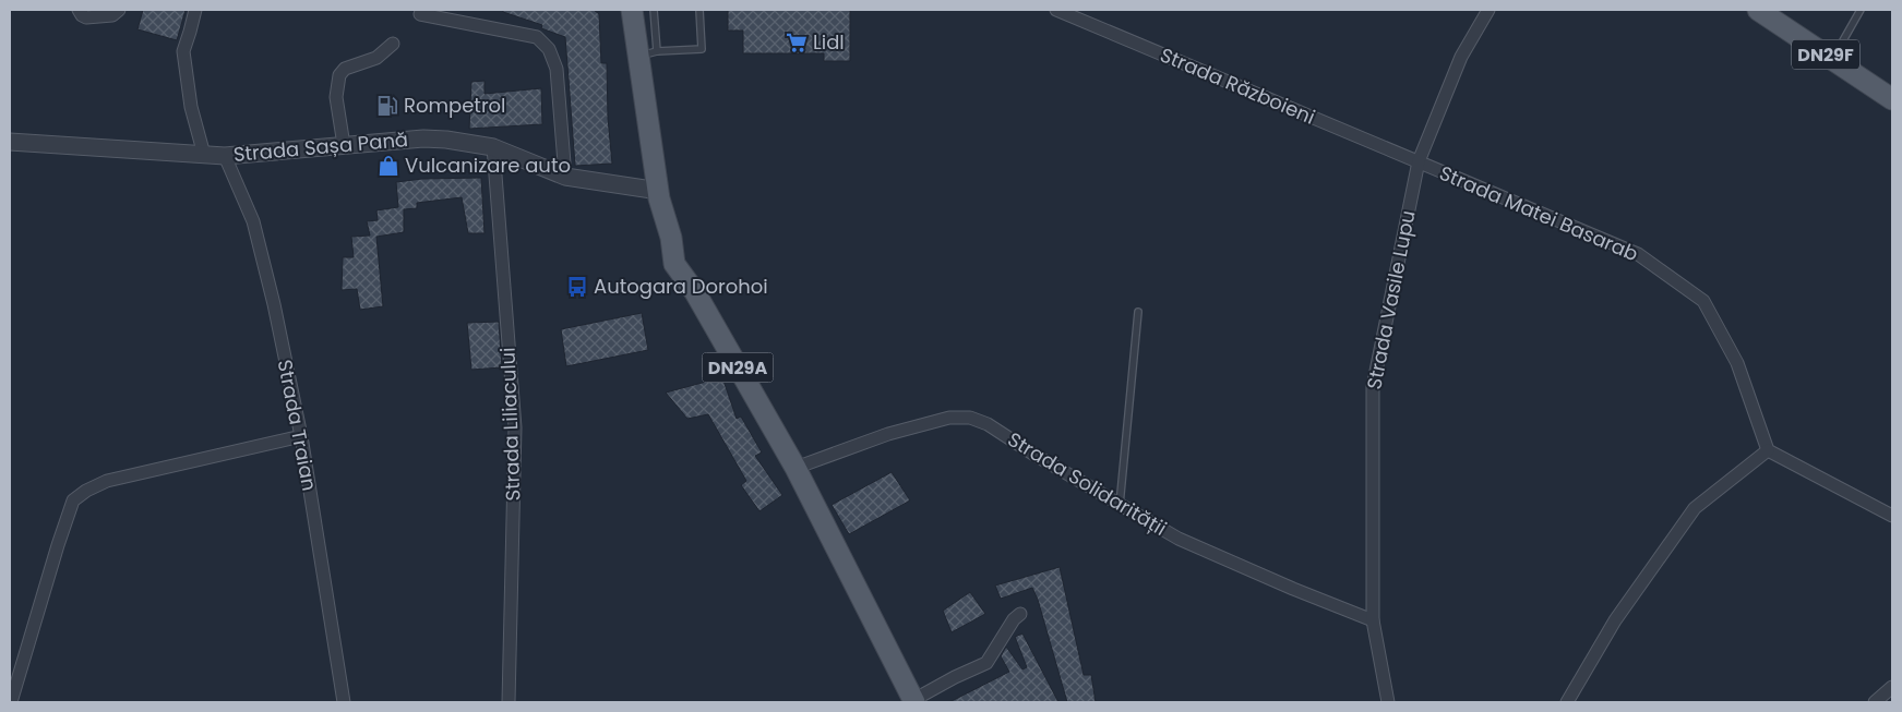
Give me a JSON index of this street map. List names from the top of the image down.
{
  "streets": {
    "main road": ["DN29F", "DN29A"],
    "street": [
      "Strada Războieni",
      "Strada Sașa Pană",
      "Strada Matei Basarab",
      "Strada Vasile Lupu",
      "Strada Liliacului",
      "Strada Traian",
      "Strada Solidarității"
    ]
  },
  "crossings": [
    ["Strada Războieni", "Strada Matei Basarab"],
    ["Strada Războieni", "Strada Vasile Lupu"],
    ["Strada Sașa Pană", "DN29A"],
    ["Strada Sașa Pană", "Strada Liliacului"],
    ["Strada Sașa Pană", "Strada Traian"],
    ["Strada Matei Basarab", "Strada Vasile Lupu"],
    ["Strada Vasile Lupu", "Strada Solidarității"],
    ["DN29A", "Strada Solidarității"]
  ],
  "places": {
    "supermarket": ["Lidl"],
    "fuel station": ["Rompetrol"],
    "shop": ["Vulcanizare auto"],
    "bus stop": ["Autogara Dorohoi"]
  }
}
